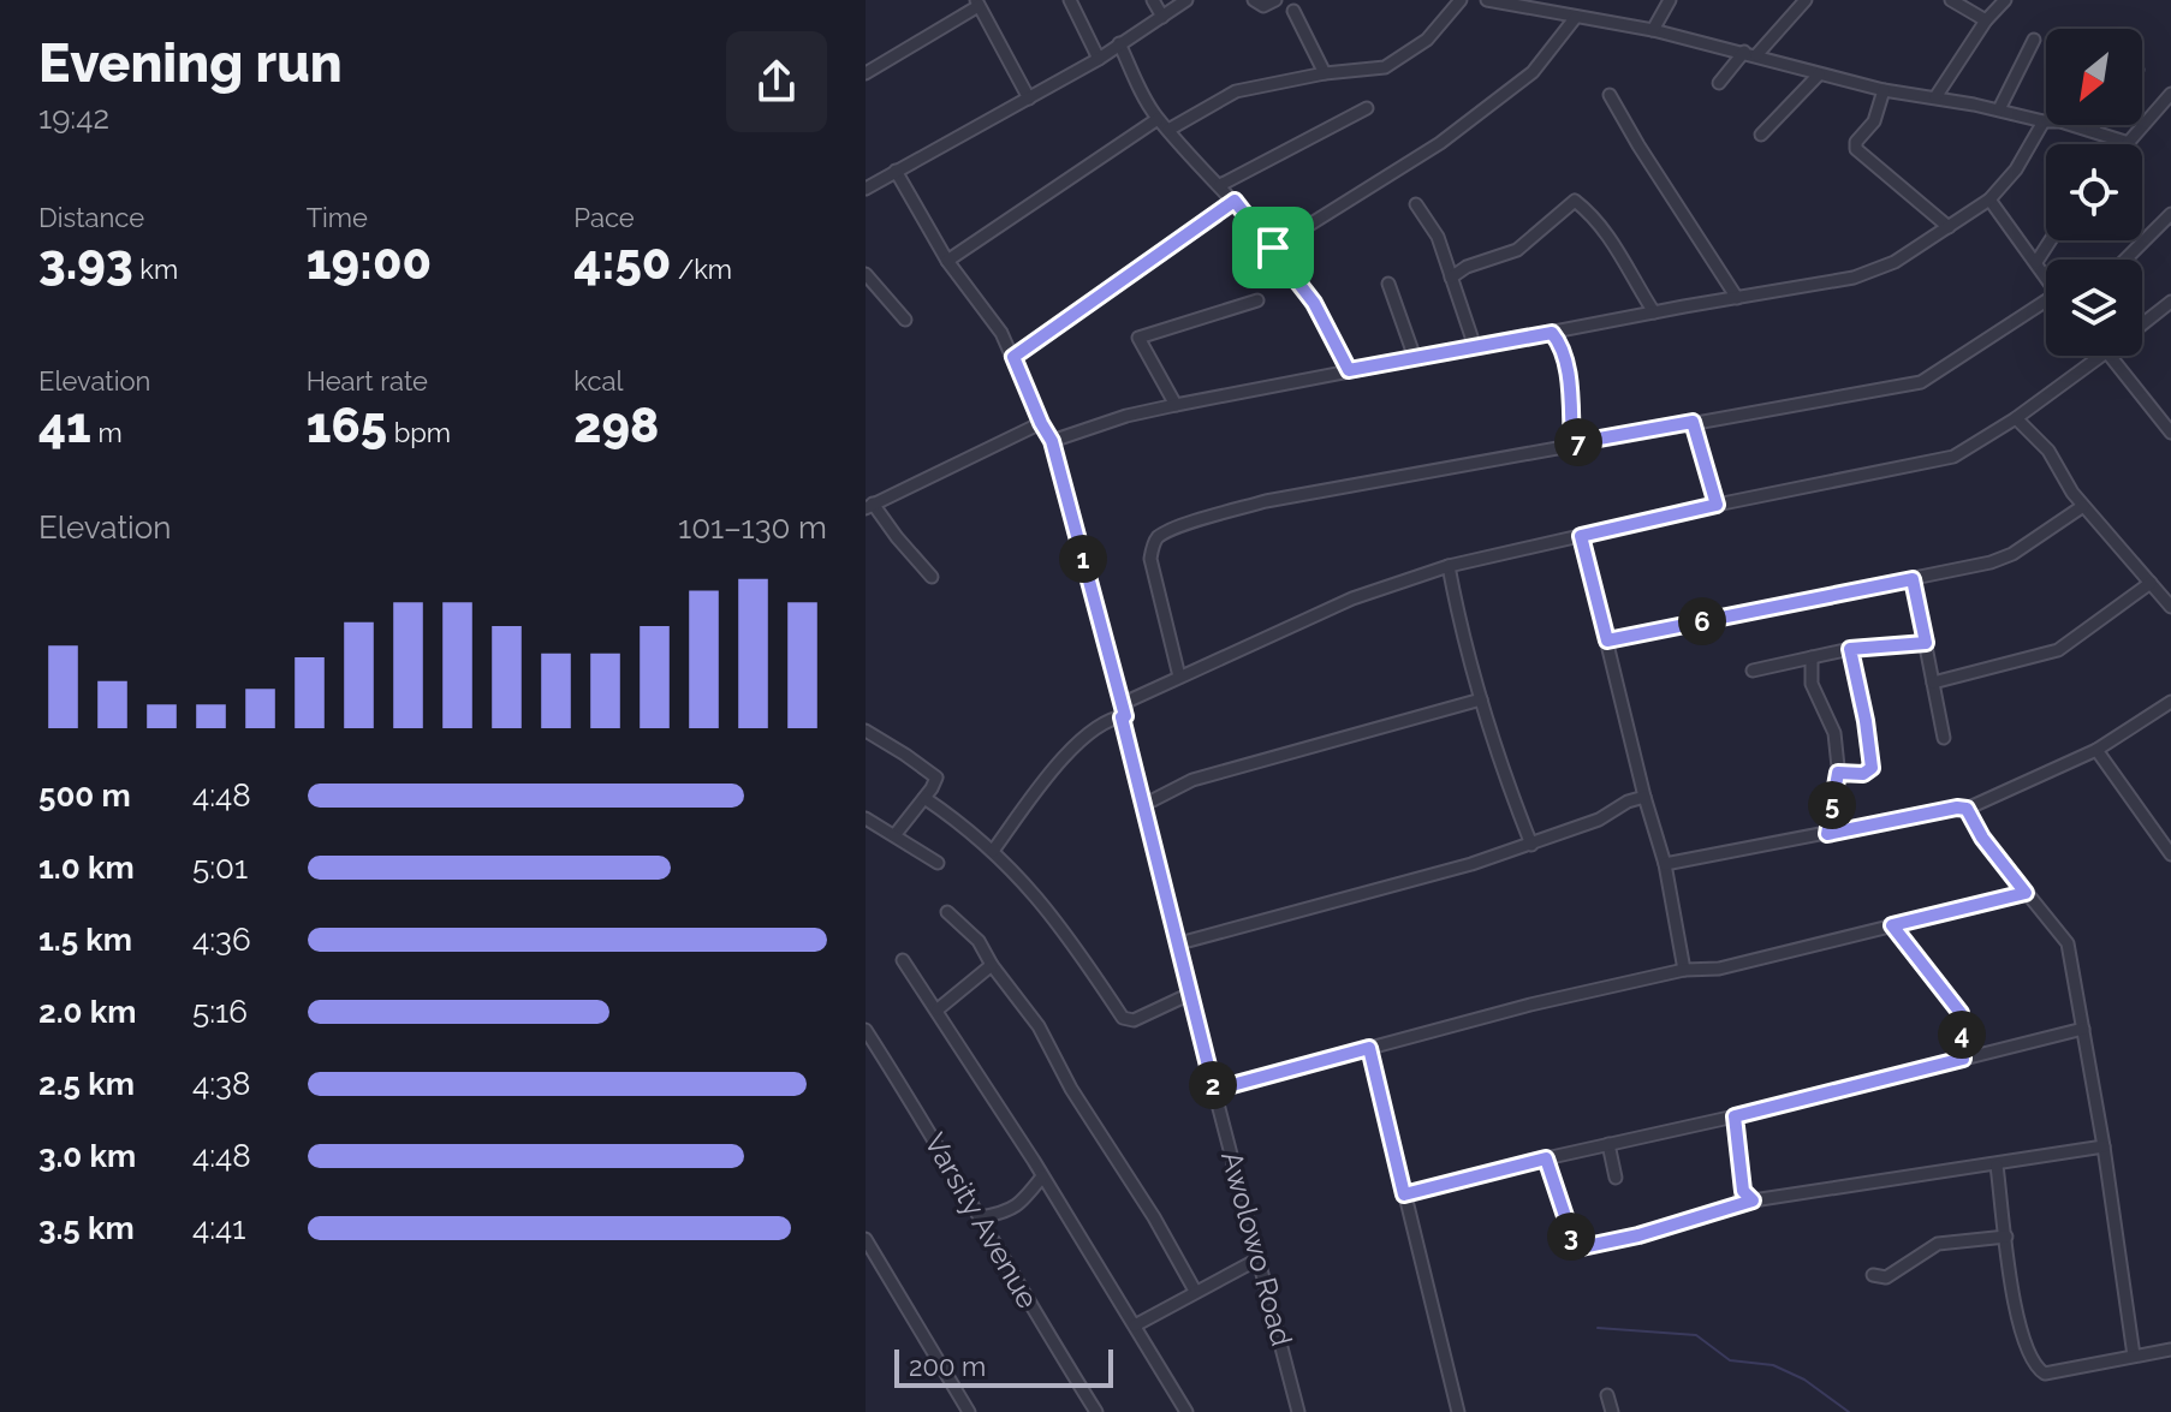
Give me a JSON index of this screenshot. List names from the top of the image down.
{
  "streets": {
    "street": ["Varsity Avenue", "Awolowo Road"]
  },
  "scale_bar": "200 m",
  "north": "bottom left",
  "page": {
    "heading": ["Evening run", "19:42"],
    "stats": [
      ["Distance", "3.93 km"],
      ["Time", "19:00"],
      ["Pace", "4:50 /km"],
      ["Elevation", "41 m"],
      ["Heart rate", "165 bpm"],
      ["kcal", "298"]
    ],
    "pins": [
      "7",
      "1",
      "6",
      "5",
      "4",
      "2",
      "3"
    ],
    "chart": ["Elevation", "101–130 m"],
    "list": [
      {
        "name": "500 m",
        "note": "4:48"
      },
      {
        "name": "1.0 km",
        "note": "5:01"
      },
      {
        "name": "1.5 km",
        "note": "4:36"
      },
      {
        "name": "2.0 km",
        "note": "5:16"
      },
      {
        "name": "2.5 km",
        "note": "4:38"
      },
      {
        "name": "3.0 km",
        "note": "4:48"
      },
      {
        "name": "3.5 km",
        "note": "4:41"
      }
    ],
    "scale": "200 m"
  }
}
